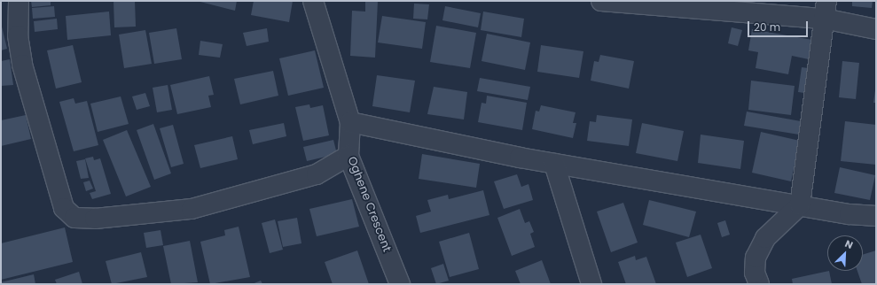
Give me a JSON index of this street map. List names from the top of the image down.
{
  "streets": {
    "street": ["Oghene Crescent"]
  },
  "scale_bar": "20 m",
  "north": "top right"
}
